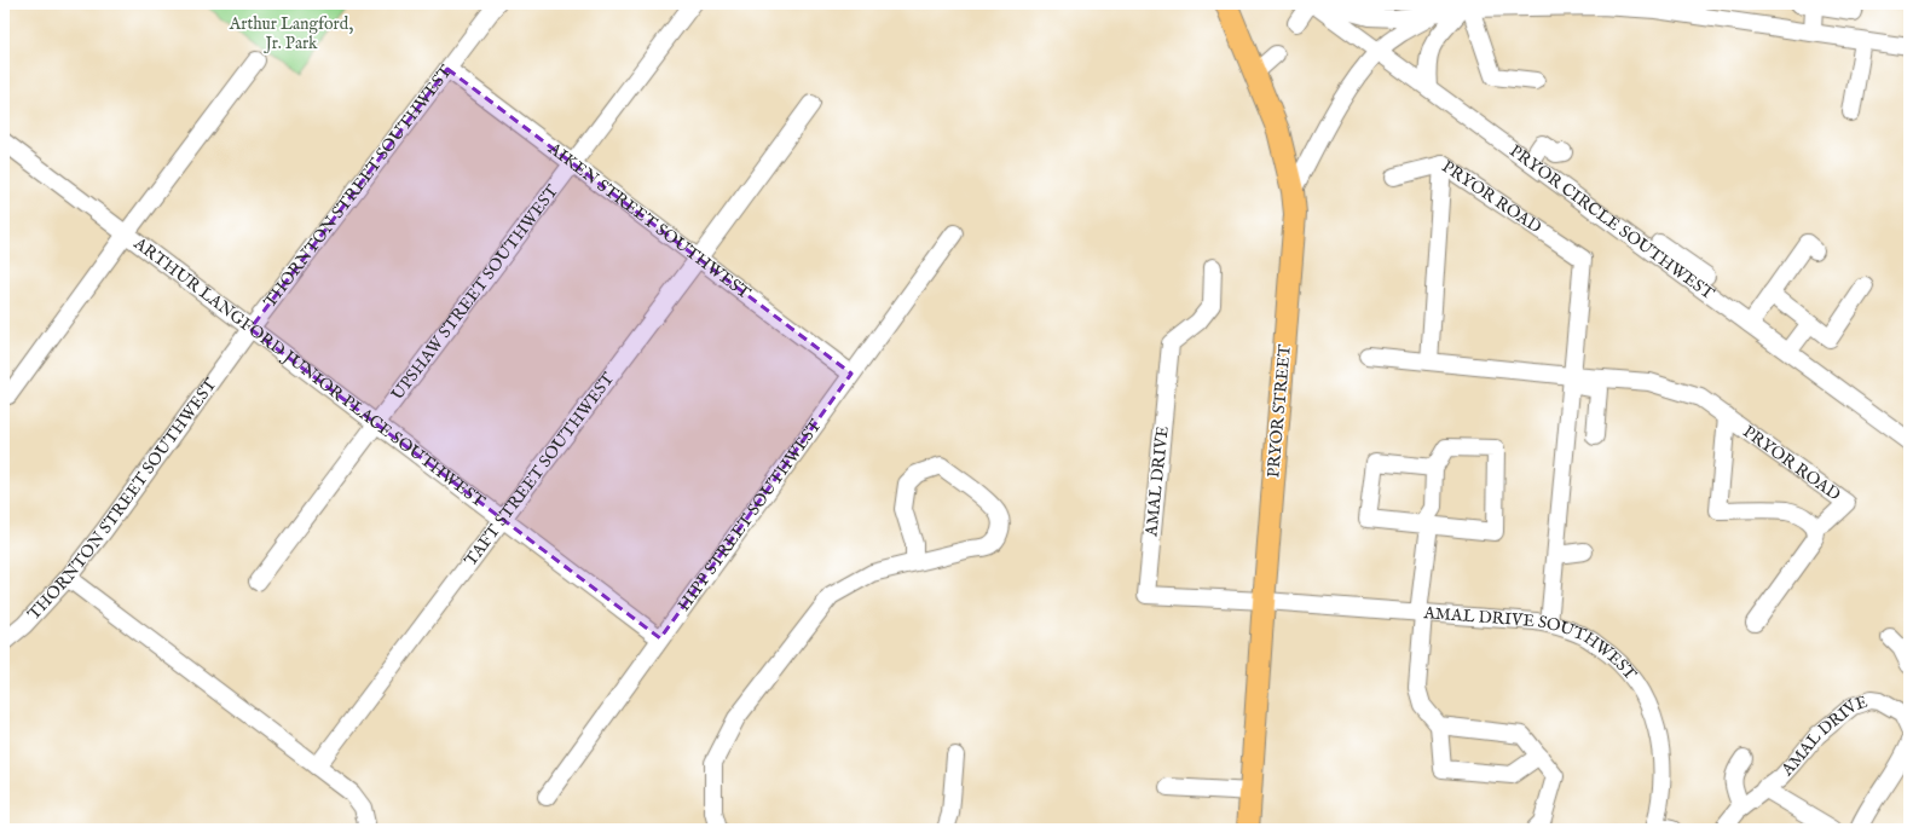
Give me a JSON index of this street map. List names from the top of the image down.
{
  "streets": {
    "main road": ["PRYOR STREET"],
    "street": [
      "THORNTON STREET SOUTHWEST",
      "PRYOR ROAD",
      "AIKEN STREET SOUTHWEST",
      "PRYOR CIRCLE SOUTHWEST",
      "UPSHAW STREET SOUTHWEST",
      "ARTHUR LANGFORD JUNIOR PLACE SOUTHWEST",
      "TAFT STREET SOUTHWEST",
      "AMAL DRIVE",
      "HIPP STREET SOUTHWEST",
      "AMAL DRIVE SOUTHWEST"
    ]
  },
  "crossings": [
    ["THORNTON STREET SOUTHWEST", "AIKEN STREET SOUTHWEST"],
    ["THORNTON STREET SOUTHWEST", "ARTHUR LANGFORD JUNIOR PLACE SOUTHWEST"],
    ["PRYOR ROAD", "AMAL DRIVE SOUTHWEST"],
    ["AIKEN STREET SOUTHWEST", "UPSHAW STREET SOUTHWEST"],
    ["AIKEN STREET SOUTHWEST", "TAFT STREET SOUTHWEST"],
    ["AIKEN STREET SOUTHWEST", "HIPP STREET SOUTHWEST"],
    ["UPSHAW STREET SOUTHWEST", "ARTHUR LANGFORD JUNIOR PLACE SOUTHWEST"],
    ["ARTHUR LANGFORD JUNIOR PLACE SOUTHWEST", "TAFT STREET SOUTHWEST"],
    ["ARTHUR LANGFORD JUNIOR PLACE SOUTHWEST", "HIPP STREET SOUTHWEST"],
    ["PRYOR STREET", "AMAL DRIVE"],
    ["PRYOR STREET", "AMAL DRIVE SOUTHWEST"],
    ["AMAL DRIVE", "AMAL DRIVE SOUTHWEST"]
  ],
  "parks": ["Arthur Langford, Jr. Park"]
}
